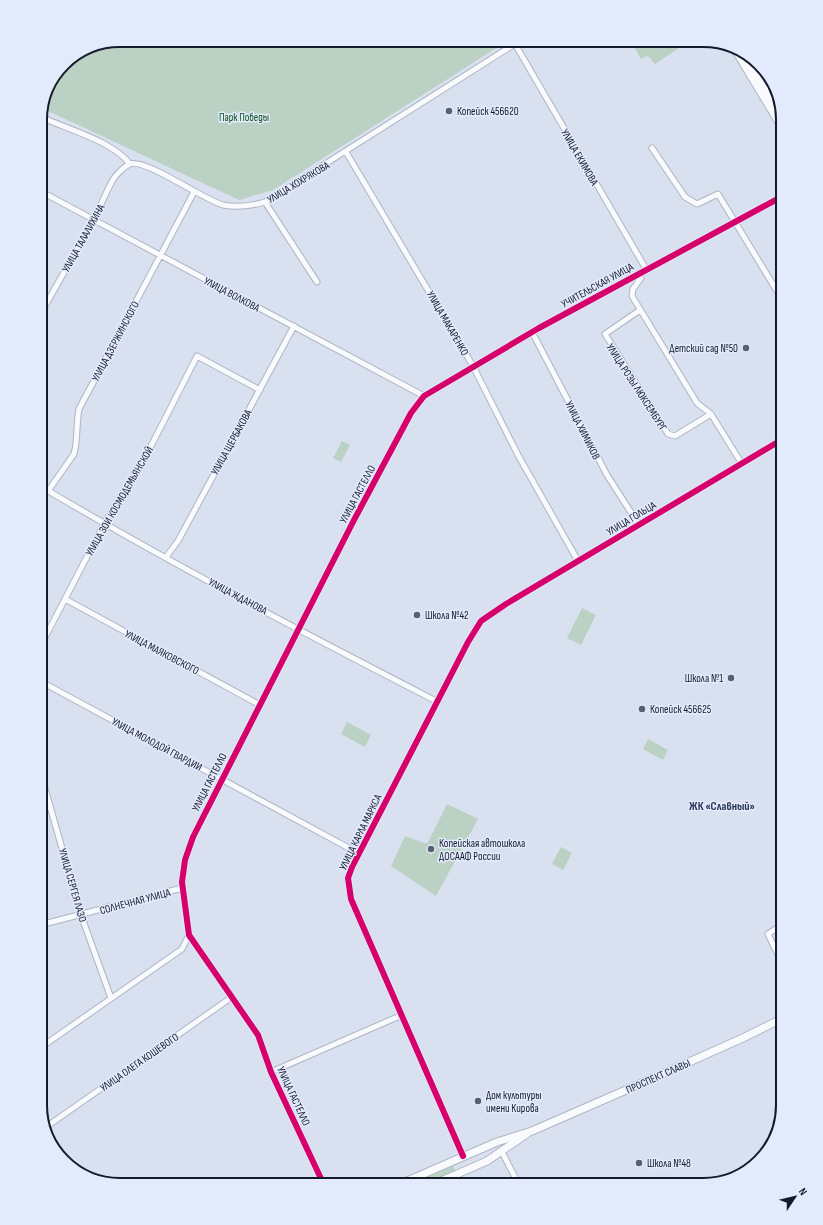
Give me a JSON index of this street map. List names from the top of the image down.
{
  "streets": {
    "main road": ["УЛИЦА КАРЛА МАРКСА", "ПРОСПЕКТ СЛАВЫ"],
    "street": [
      "УЛИЦА ЕКИМОВА",
      "УЛИЦА ХОХРЯКОВА",
      "УЛИЦА ТАЛАЛИХИНА",
      "УЧИТЕЛЬСКАЯ УЛИЦА",
      "УЛИЦА ВОЛКОВА",
      "УЛИЦА МАКАРЕНКО",
      "УЛИЦА ДЗЕРЖИНСКОГО",
      "УЛИЦА РОЗЫ ЛЮКСЕМБУРГ",
      "УЛИЦА ХИМИКОВ",
      "УЛИЦА ЩЕРБАКОВА",
      "УЛИЦА ГАСТЕЛЛО",
      "УЛИЦА ЗОИ КОСМОДЕМЬЯНСКОЙ",
      "УЛИЦА ГОЛЬЦА",
      "УЛИЦА ЖДАНОВА",
      "УЛИЦА МАЯКОВСКОГО",
      "УЛИЦА МОЛОДОЙ ГВАРДИИ",
      "УЛИЦА СЕРГЕЯ ЛАЗО",
      "СОЛНЕЧНАЯ УЛИЦА",
      "УЛИЦА ОЛЕГА КОШЕВОГО"
    ]
  },
  "crossings": [
    ["УЛИЦА ЕКИМОВА", "УЧИТЕЛЬСКАЯ УЛИЦА"],
    ["УЛИЦА ХОХРЯКОВА", "УЛИЦА ТАЛАЛИХИНА"],
    ["УЛИЦА ХОХРЯКОВА", "УЛИЦА МАКАРЕНКО"],
    ["УЛИЦА ХОХРЯКОВА", "УЛИЦА ДЗЕРЖИНСКОГО"],
    ["УЛИЦА ТАЛАЛИХИНА", "УЛИЦА ВОЛКОВА"],
    ["УЧИТЕЛЬСКАЯ УЛИЦА", "УЛИЦА ВОЛКОВА"],
    ["УЧИТЕЛЬСКАЯ УЛИЦА", "УЛИЦА МАКАРЕНКО"],
    ["УЧИТЕЛЬСКАЯ УЛИЦА", "УЛИЦА ХИМИКОВ"],
    ["УЧИТЕЛЬСКАЯ УЛИЦА", "УЛИЦА ГАСТЕЛЛО"],
    ["УЛИЦА ВОЛКОВА", "УЛИЦА ДЗЕРЖИНСКОГО"],
    ["УЛИЦА ВОЛКОВА", "УЛИЦА ЩЕРБАКОВА"],
    ["УЛИЦА ВОЛКОВА", "УЛИЦА ГАСТЕЛЛО"],
    ["УЛИЦА МАКАРЕНКО", "УЛИЦА ГОЛЬЦА"],
    ["УЛИЦА ДЗЕРЖИНСКОГО", "УЛИЦА ЖДАНОВА"],
    ["УЛИЦА ХИМИКОВ", "УЛИЦА ГОЛЬЦА"],
    ["УЛИЦА ЩЕРБАКОВА", "УЛИЦА ЗОИ КОСМОДЕМЬЯНСКОЙ"],
    ["УЛИЦА ЩЕРБАКОВА", "УЛИЦА ЖДАНОВА"],
    ["УЛИЦА ГАСТЕЛЛО", "УЛИЦА ЖДАНОВА"],
    ["УЛИЦА ГАСТЕЛЛО", "УЛИЦА МАЯКОВСКОГО"],
    ["УЛИЦА ГАСТЕЛЛО", "УЛИЦА МОЛОДОЙ ГВАРДИИ"],
    ["УЛИЦА ГАСТЕЛЛО", "СОЛНЕЧНАЯ УЛИЦА"],
    ["УЛИЦА ГАСТЕЛЛО", "УЛИЦА ОЛЕГА КОШЕВОГО"],
    ["УЛИЦА ЗОИ КОСМОДЕМЬЯНСКОЙ", "УЛИЦА ЖДАНОВА"],
    ["УЛИЦА ЗОИ КОСМОДЕМЬЯНСКОЙ", "УЛИЦА МАЯКОВСКОГО"],
    ["УЛИЦА ГОЛЬЦА", "УЛИЦА КАРЛА МАРКСА"],
    ["УЛИЦА ЖДАНОВА", "УЛИЦА КАРЛА МАРКСА"],
    ["УЛИЦА МОЛОДОЙ ГВАРДИИ", "УЛИЦА КАРЛА МАРКСА"],
    ["УЛИЦА КАРЛА МАРКСА", "ПРОСПЕКТ СЛАВЫ"],
    ["УЛИЦА СЕРГЕЯ ЛАЗО", "СОЛНЕЧНАЯ УЛИЦА"]
  ],
  "districts": ["ЖК «Славный»"],
  "parks": ["Парк Победы"],
  "places": [
    "Копейск 456620",
    "Детский сад №50",
    "Школа №42",
    "Школа №1",
    "Копейск 456625",
    "Копейская автошкола ДОСААФ России",
    "Дом культуры имени Кирова",
    "Школа №48"
  ],
  "north": "top right"
}
